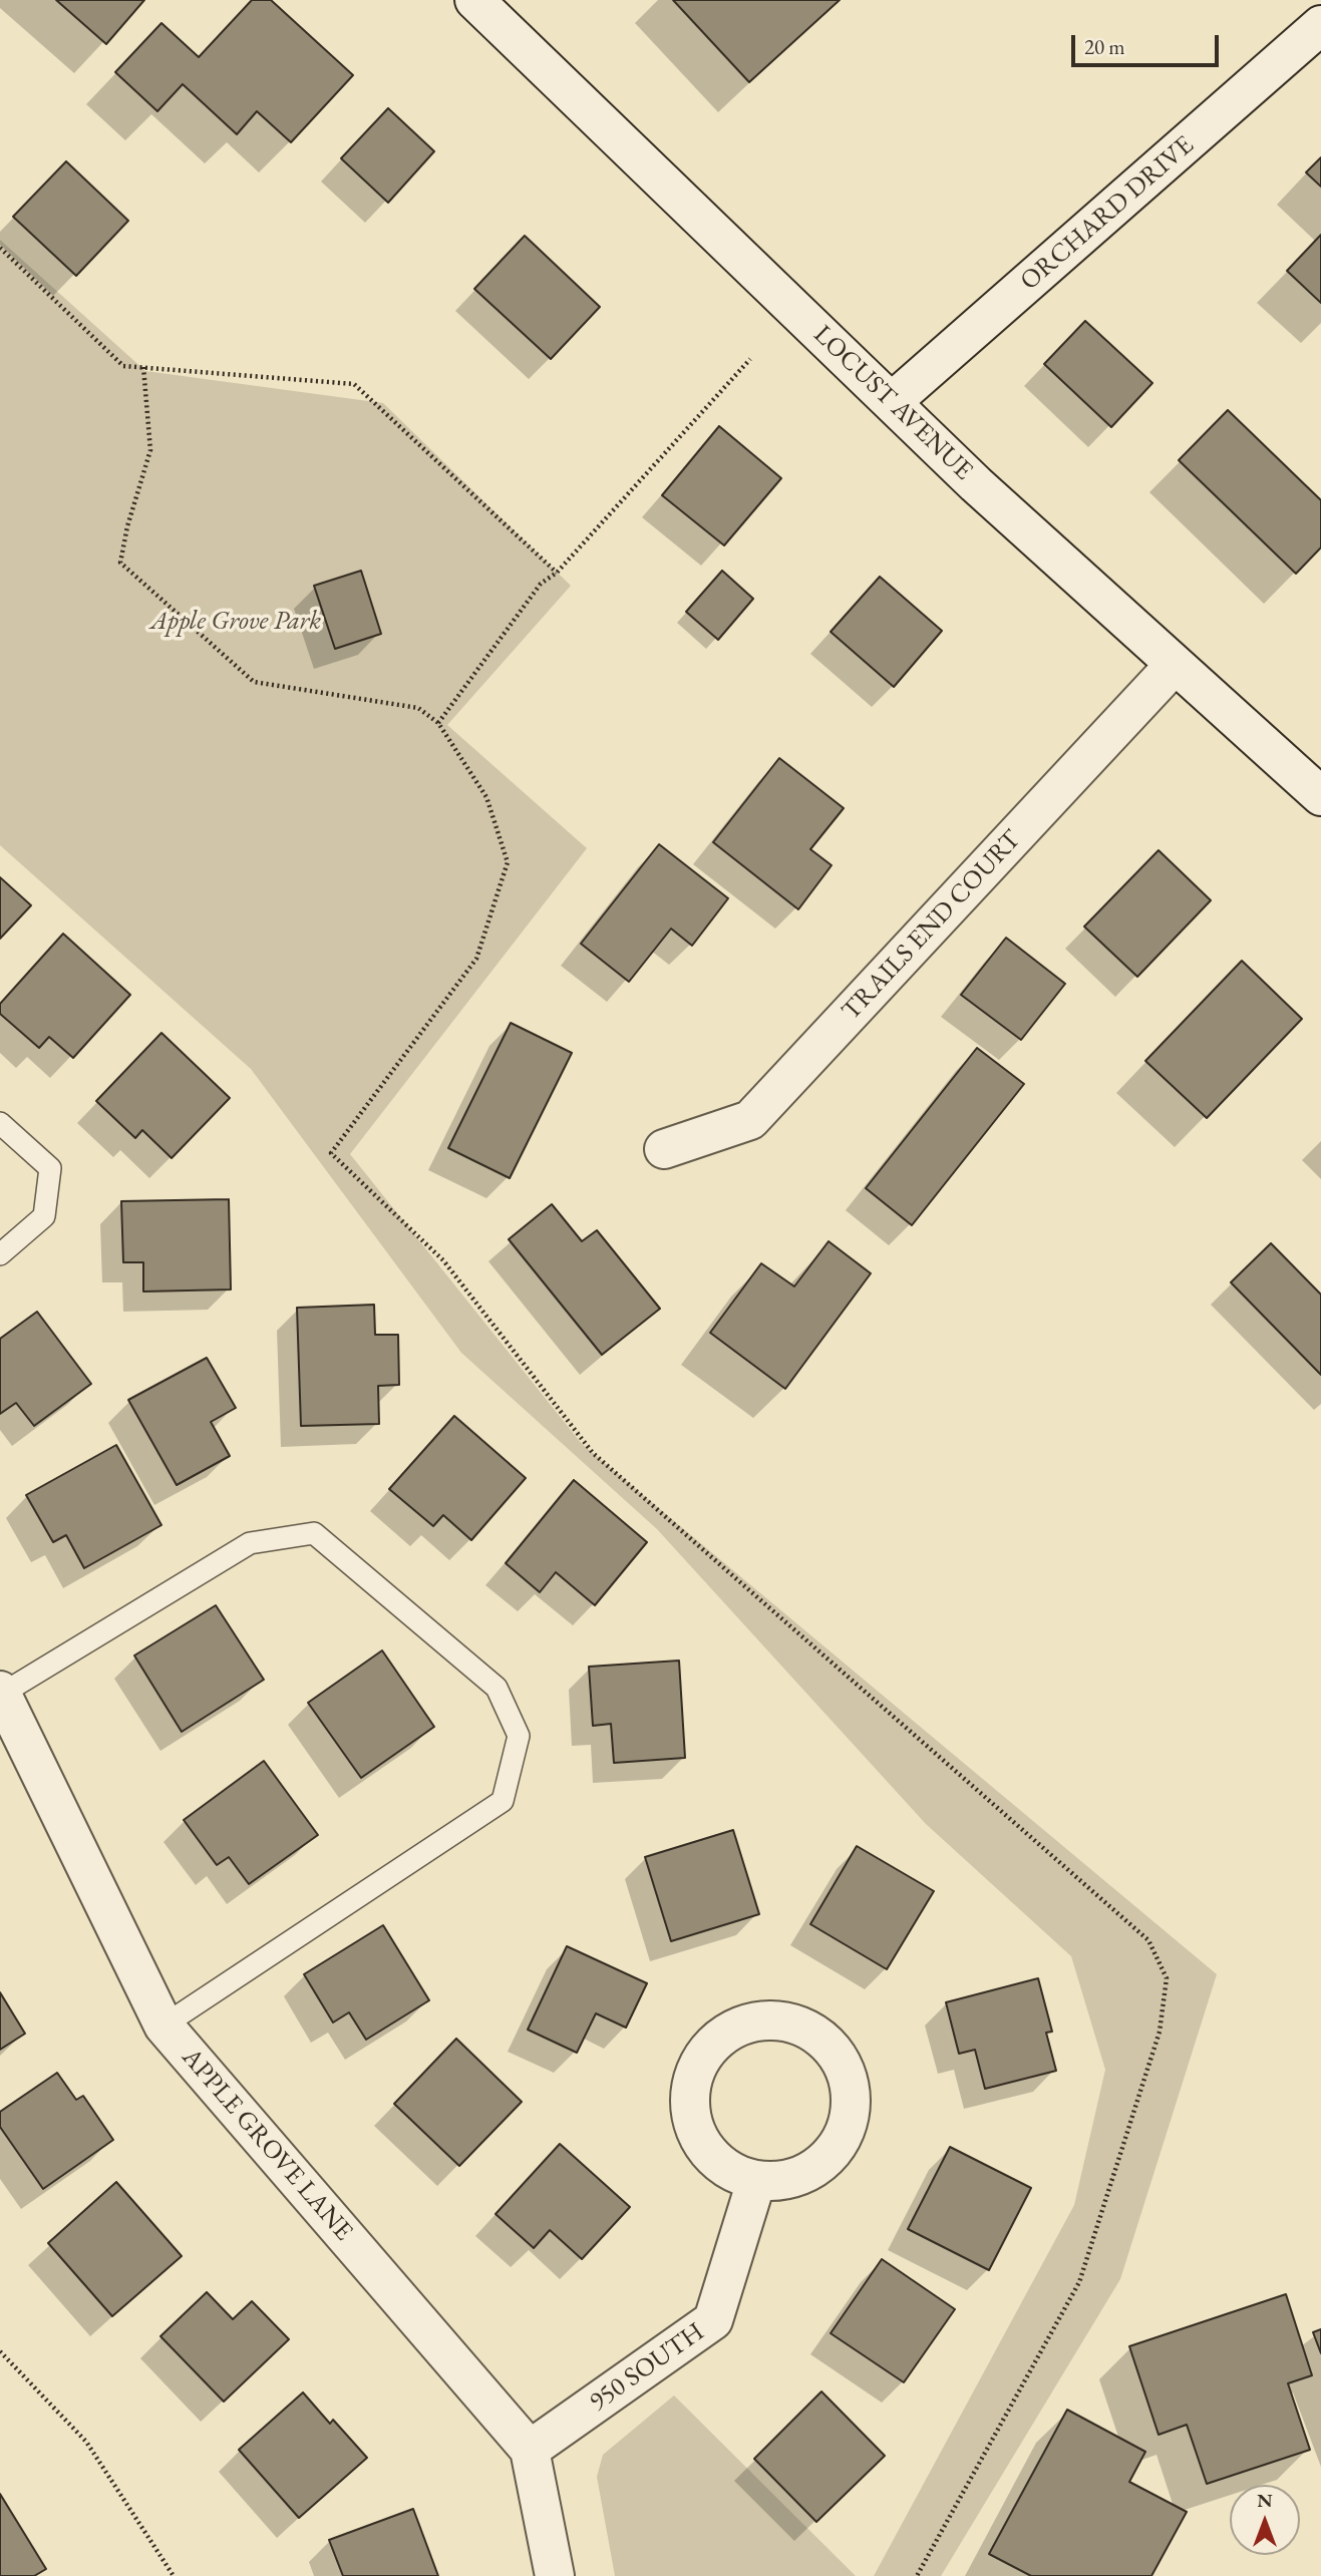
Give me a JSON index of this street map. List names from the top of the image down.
{
  "streets": {
    "street": [
      "ORCHARD DRIVE",
      "LOCUST AVENUE",
      "TRAILS END COURT",
      "APPLE GROVE LANE",
      "950 SOUTH"
    ]
  },
  "crossings": [
    ["ORCHARD DRIVE", "LOCUST AVENUE"],
    ["LOCUST AVENUE", "TRAILS END COURT"],
    ["APPLE GROVE LANE", "950 SOUTH"]
  ],
  "parks": ["Apple Grove Park"],
  "scale_bar": "20 m",
  "north": "top"
}
